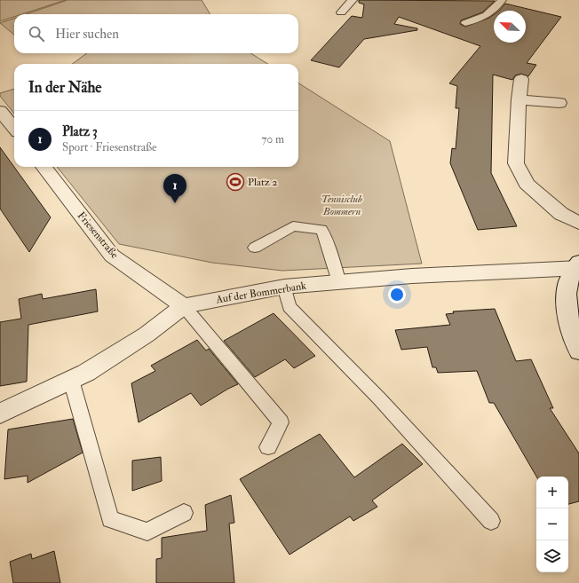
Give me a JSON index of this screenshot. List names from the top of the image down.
{
  "streets": {
    "street": ["Friesenstraße", "Auf der Bommerbank"]
  },
  "crossings": [
    ["Friesenstraße", "Auf der Bommerbank"]
  ],
  "parks": ["Tennisclub Bommern"],
  "places": {
    "sports": ["Platz 2"]
  },
  "north": "top left",
  "page": {
    "search": "Hier suchen",
    "heading": "In der Nähe",
    "list": [
      {
        "mark": "1",
        "name": "Platz 3",
        "note": "Sport · Friesenstraße",
        "value": "70 m"
      }
    ],
    "pins": "1",
    "map_buttons": ["+", "−"]
  }
}
